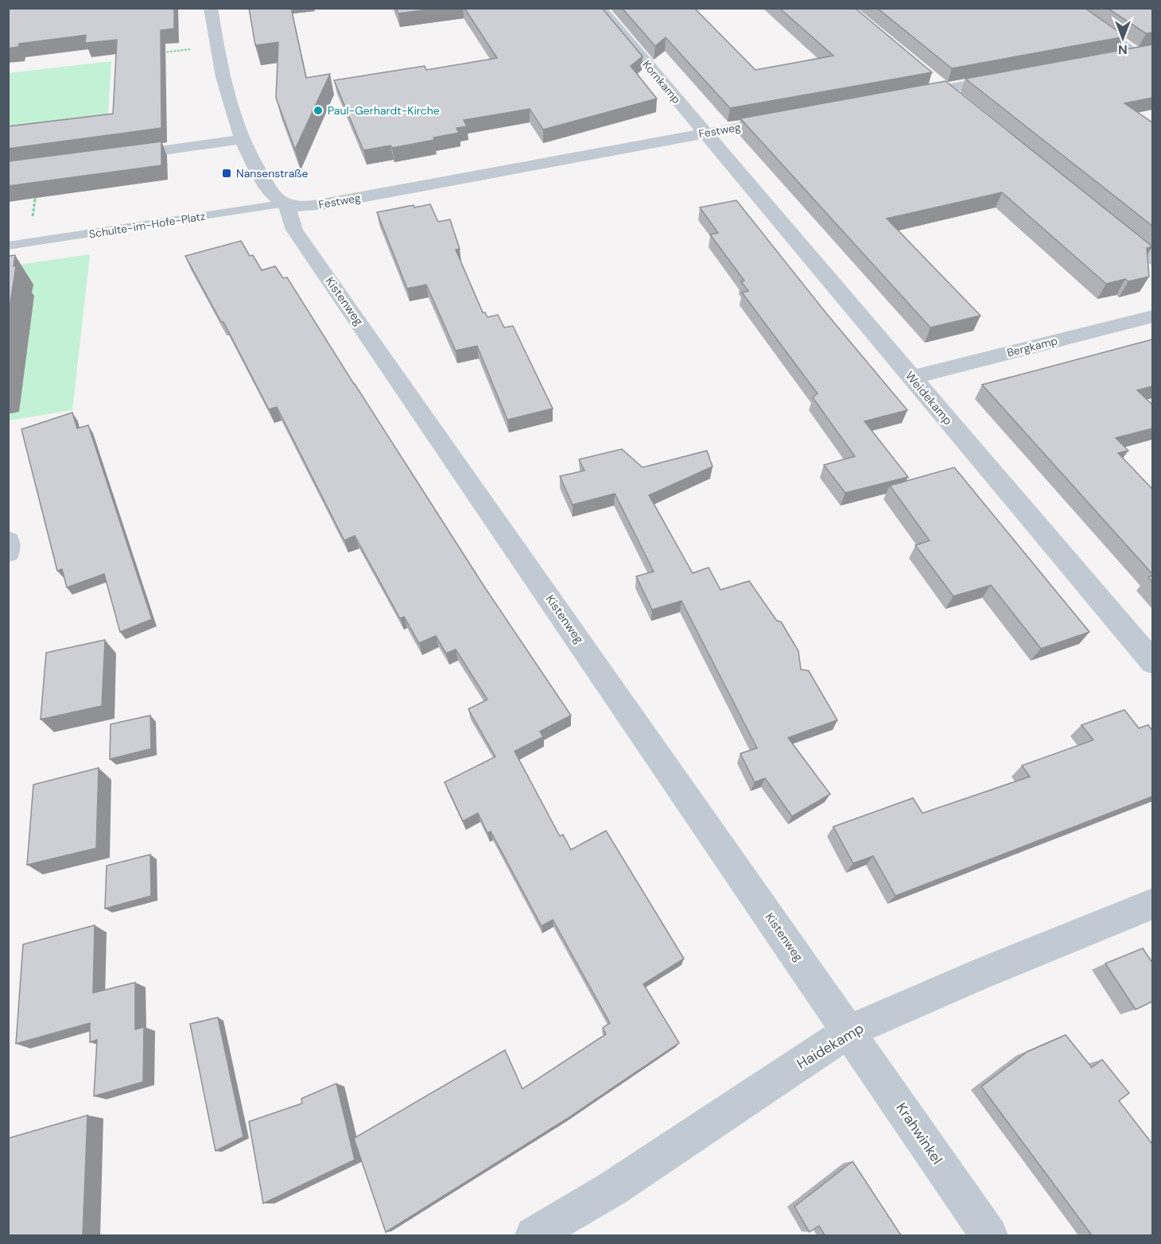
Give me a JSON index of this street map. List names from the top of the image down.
{
  "streets": {
    "street": [
      "Kornkamp",
      "Festweg",
      "Kistenweg",
      "Bergkamp",
      "Weidekamp",
      "Haidekamp",
      "Krahwinkel"
    ],
    "lane": ["Schulte-im-Hofe-Platz"]
  },
  "crossings": [
    ["Kornkamp", "Festweg"],
    ["Kornkamp", "Weidekamp"],
    ["Festweg", "Schulte-im-Hofe-Platz"],
    ["Festweg", "Kistenweg"],
    ["Festweg", "Weidekamp"],
    ["Schulte-im-Hofe-Platz", "Kistenweg"],
    ["Kistenweg", "Haidekamp"],
    ["Kistenweg", "Krahwinkel"],
    ["Bergkamp", "Weidekamp"],
    ["Haidekamp", "Krahwinkel"]
  ],
  "places": {
    "other": ["Paul-Gerhardt-Kirche"],
    "transit": ["Nansenstraße"]
  },
  "north": "bottom"
}
